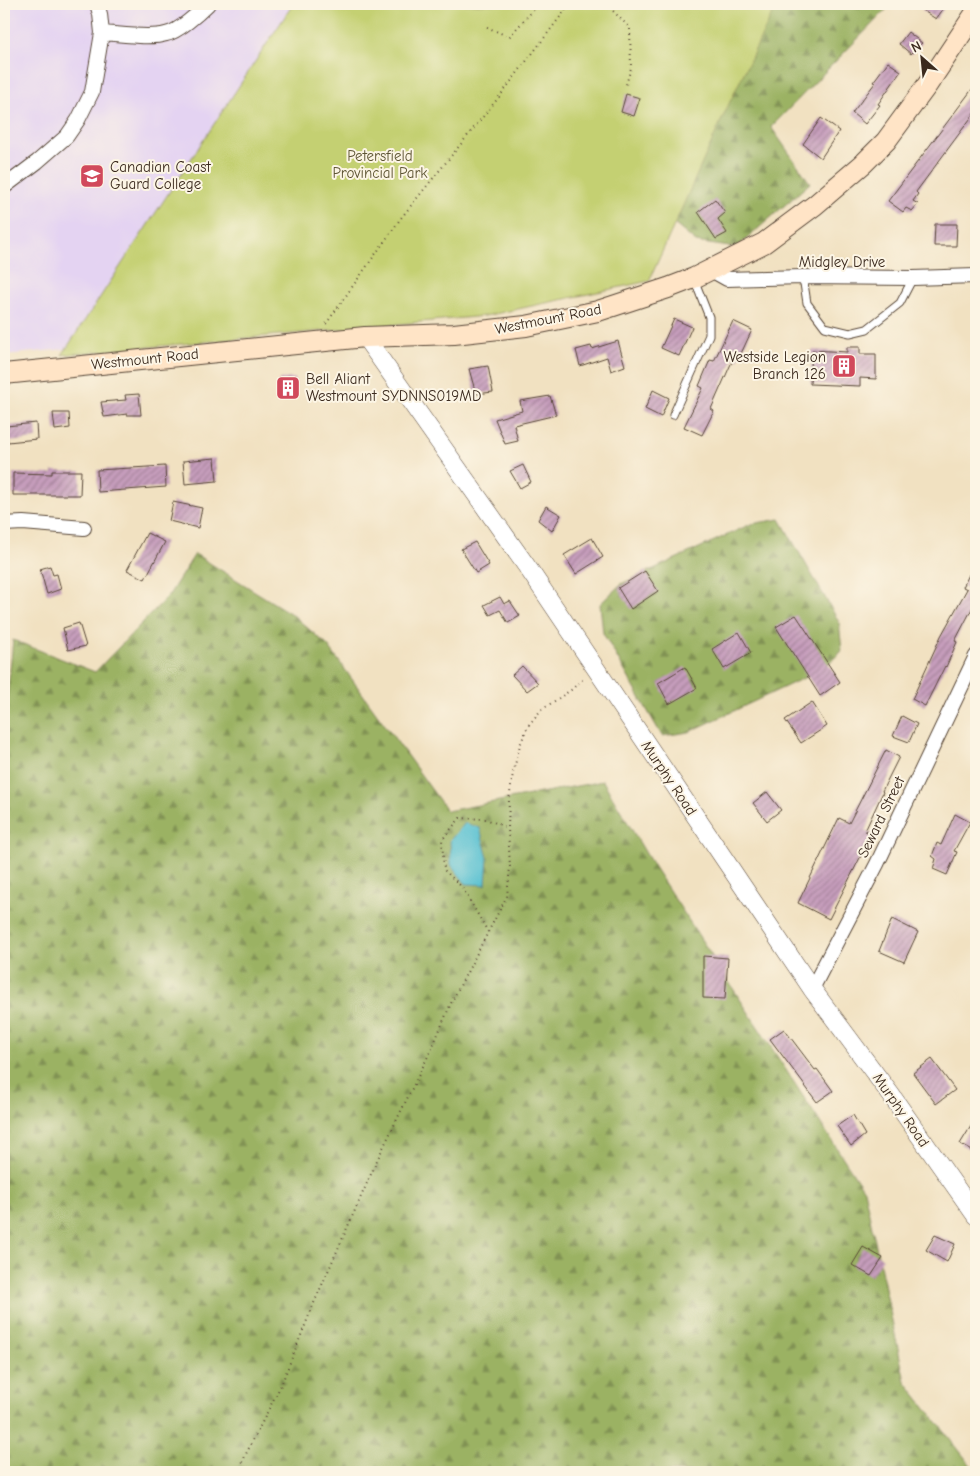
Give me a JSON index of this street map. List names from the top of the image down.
{
  "streets": {
    "main road": ["Westmount Road"],
    "street": ["Midgley Drive", "Murphy Road", "Seward Street"]
  },
  "crossings": [
    ["Midgley Drive", "Westmount Road"],
    ["Westmount Road", "Murphy Road"],
    ["Murphy Road", "Seward Street"]
  ],
  "parks": ["Petersfield Provincial Park"],
  "places": {
    "school or university": ["Canadian Coast Guard College"],
    "building": ["Westside Legion Branch 126", "Bell Aliant Westmount SYDNNS019MD"]
  },
  "north": "top left"
}
